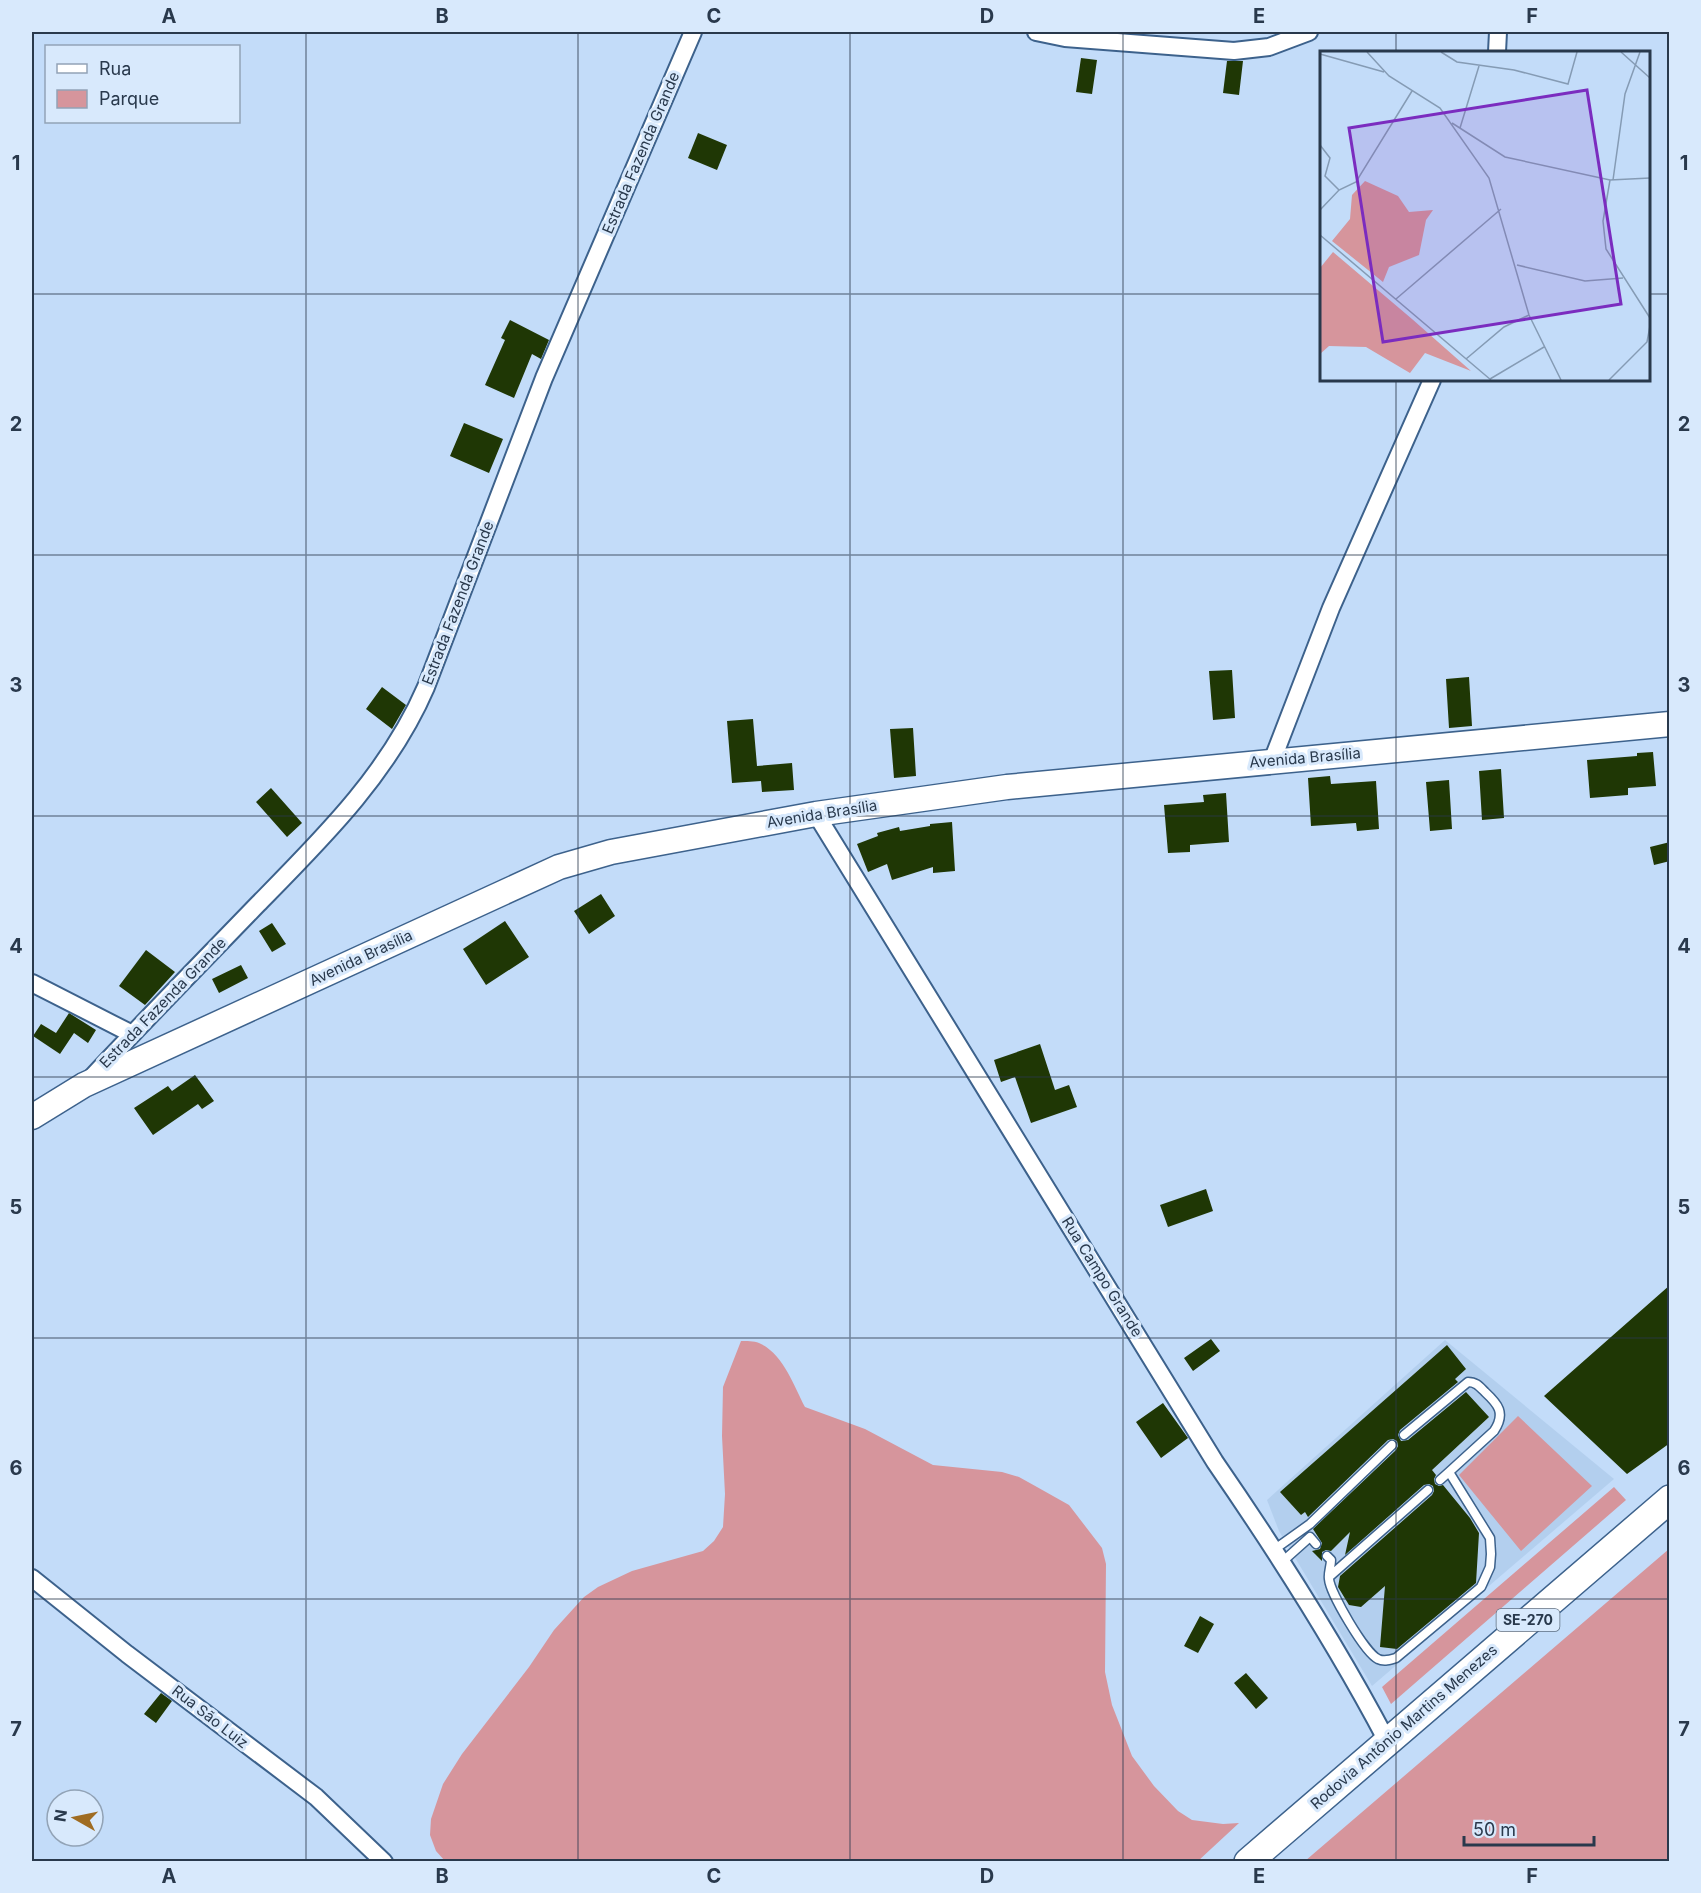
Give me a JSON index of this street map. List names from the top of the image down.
{
  "streets": {
    "main road": ["Avenida Brasília", "SE-270", "Rodovia Antônio Martins Menezes"],
    "street": ["Estrada Fazenda Grande", "Rua Campo Grande", "Rua São Luiz"]
  },
  "crossings": [
    ["Estrada Fazenda Grande", "Avenida Brasília"],
    ["Avenida Brasília", "Rua Campo Grande"],
    ["Rua Campo Grande", "Rodovia Antônio Martins Menezes"]
  ],
  "legend": ["Rua", "Parque"],
  "scale_bar": "50 m",
  "north": "left",
  "grid": {
    "columns": [
      "A",
      "B",
      "C",
      "D",
      "E",
      "F"
    ],
    "rows": [
      "1",
      "2",
      "3",
      "4",
      "5",
      "6",
      "7"
    ]
  }
}
